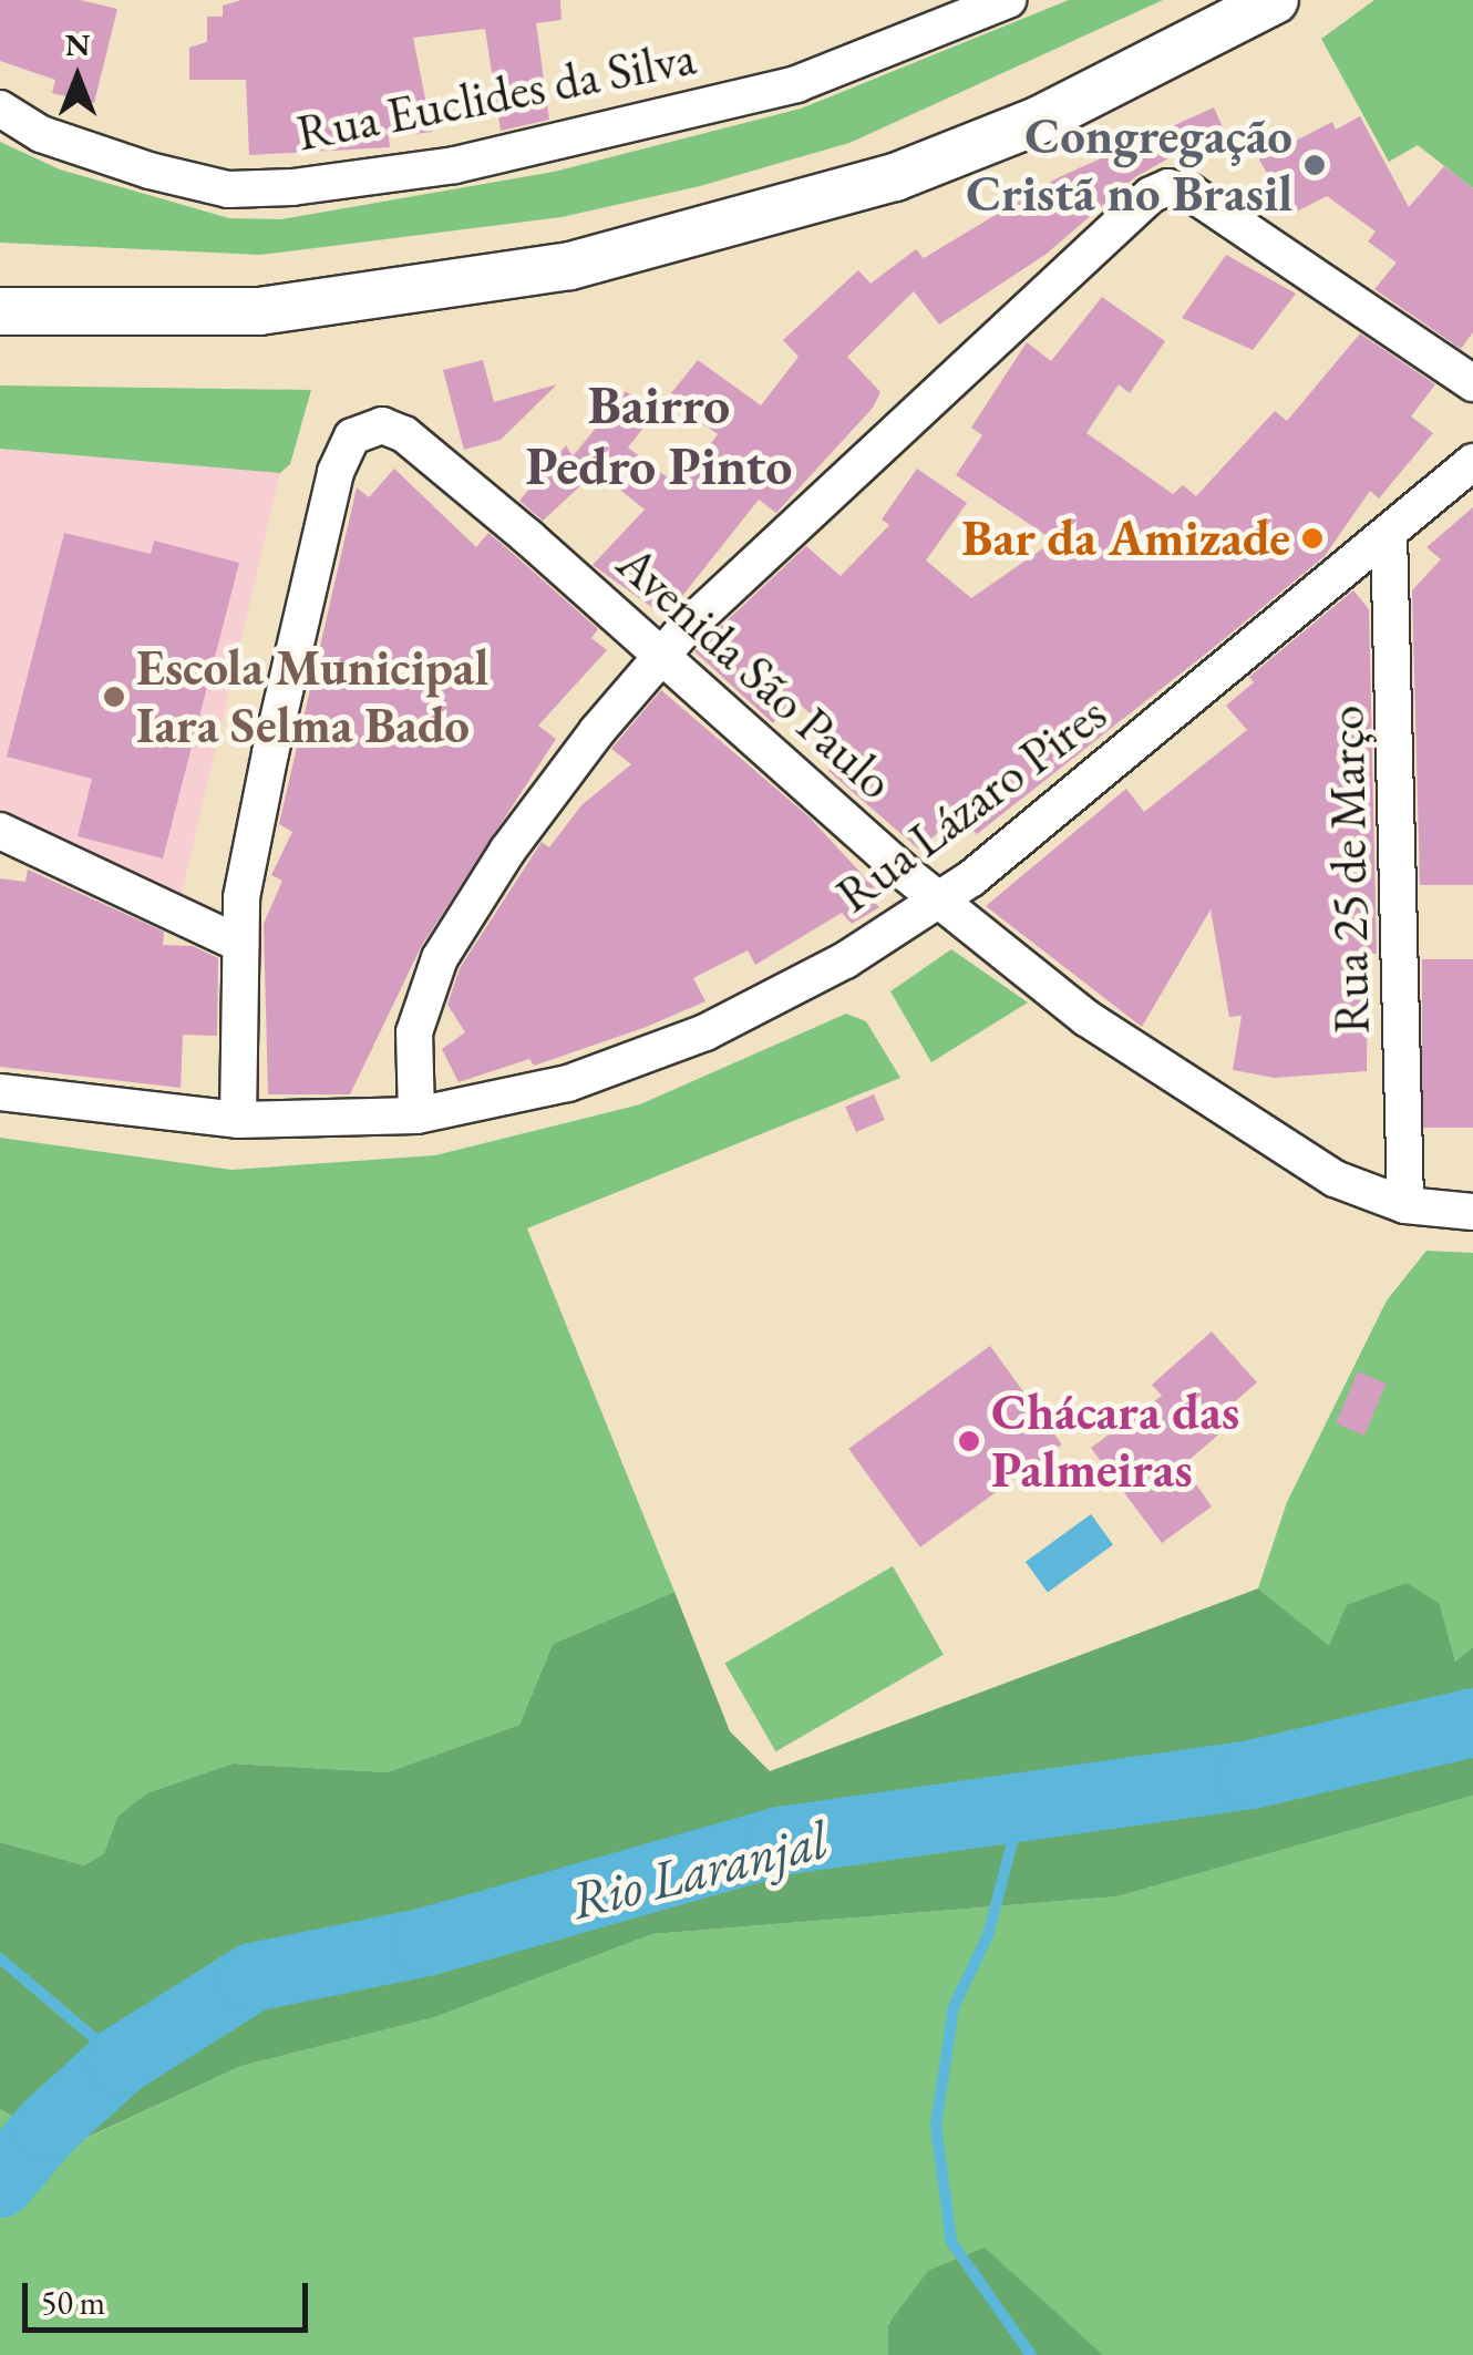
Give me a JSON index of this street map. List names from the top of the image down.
{
  "streets": {
    "street": [
      "Rua Euclides da Silva",
      "Avenida São Paulo",
      "Rua Lázaro Pires",
      "Rua 25 de Março"
    ]
  },
  "crossings": [
    ["Avenida São Paulo", "Rua Lázaro Pires"],
    ["Avenida São Paulo", "Rua 25 de Março"],
    ["Rua Lázaro Pires", "Rua 25 de Março"]
  ],
  "districts": ["Bairro Pedro Pinto"],
  "water": ["Rio Laranjal"],
  "places": [
    "Congregação Cristã no Brasil",
    "Bar da Amizade",
    "Escola Municipal Iara Selma Bado",
    "Chácara das Palmeiras"
  ],
  "scale_bar": "50 m",
  "north": "top"
}
